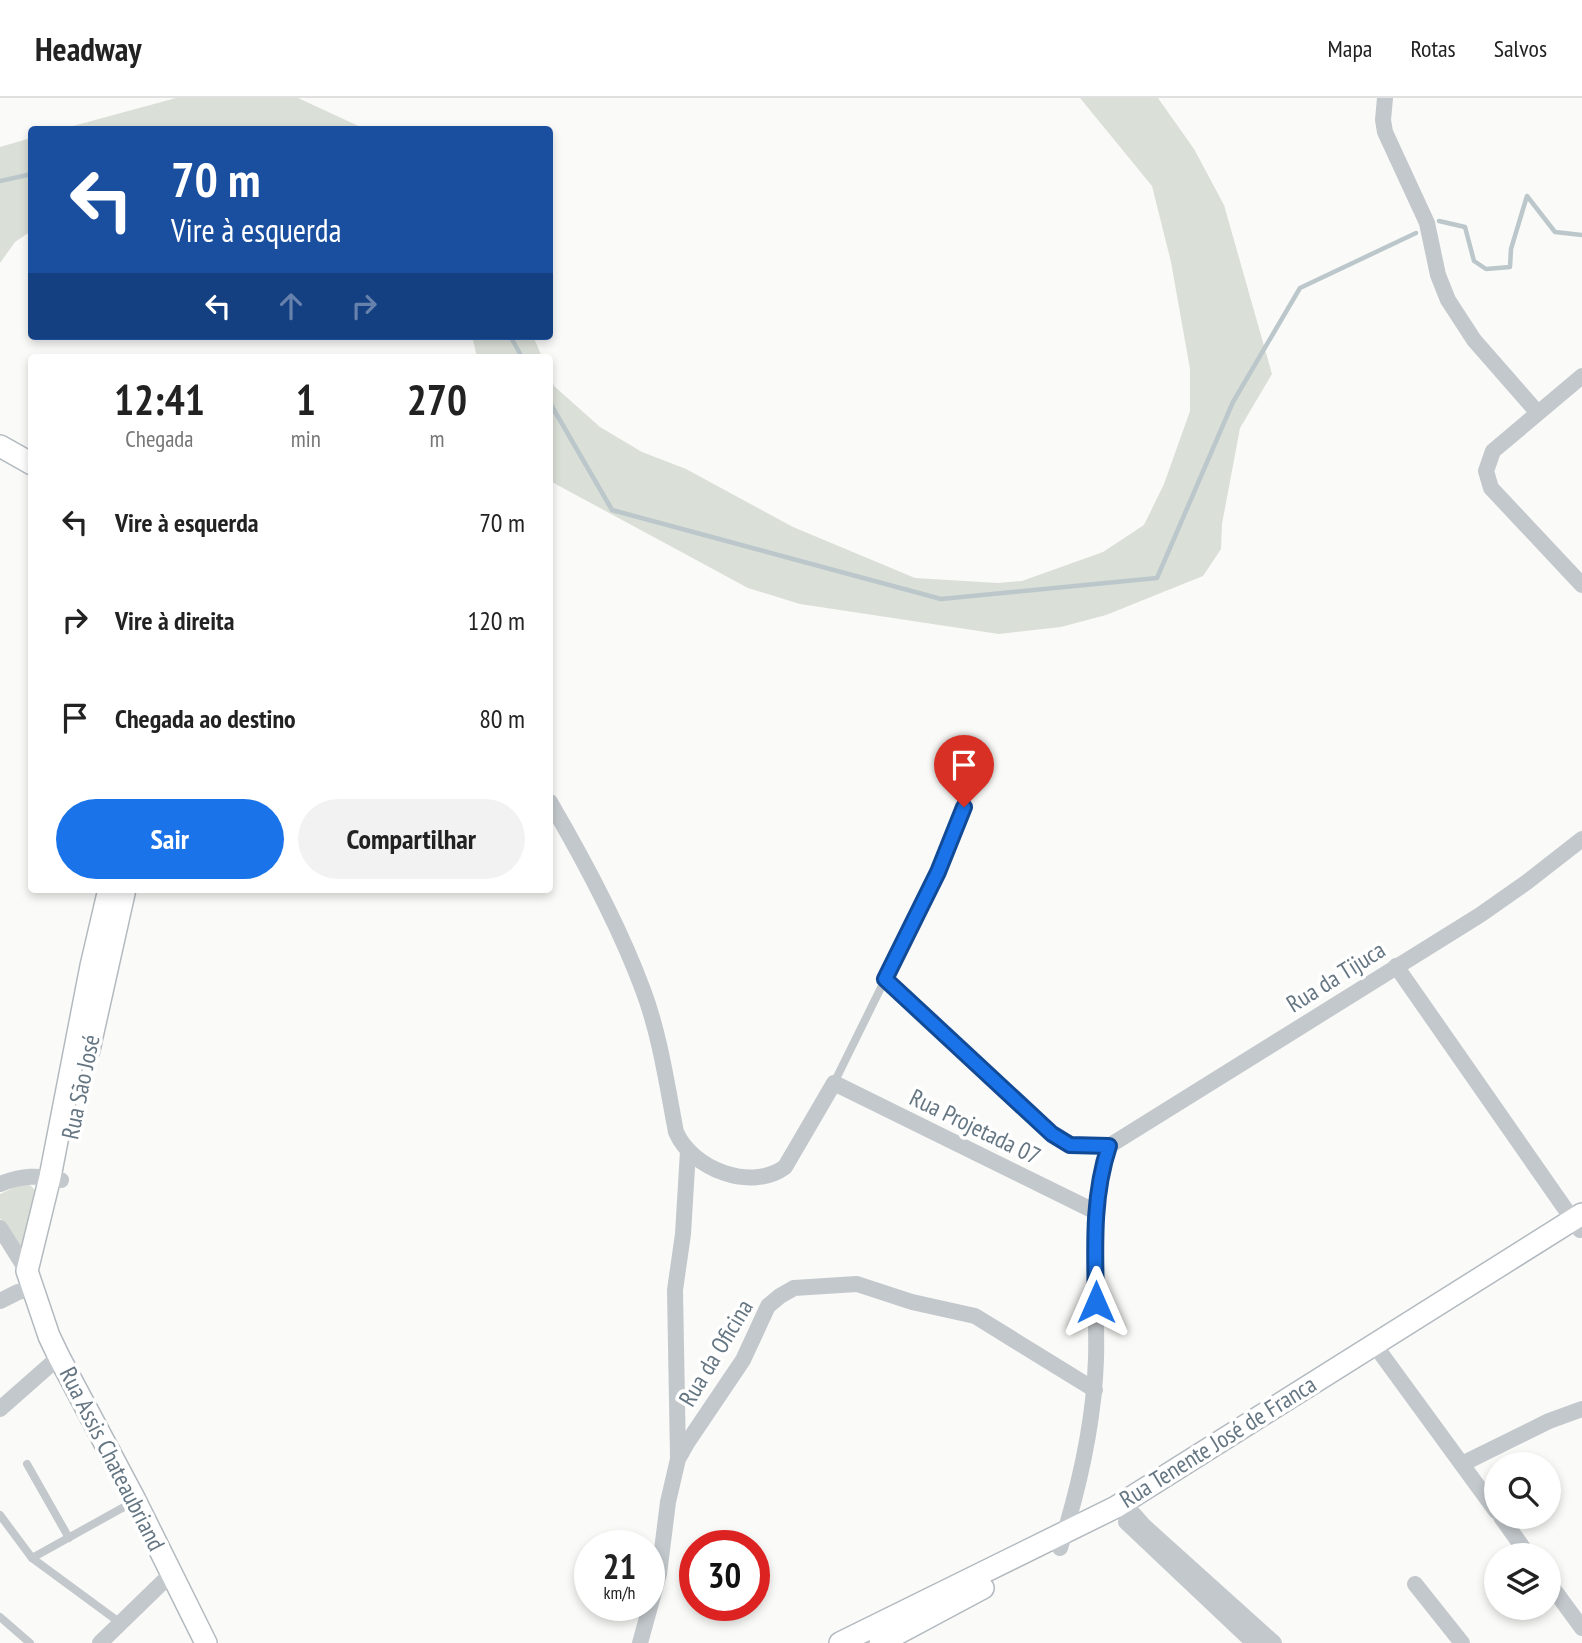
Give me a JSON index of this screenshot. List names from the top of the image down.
{
  "streets": {
    "main road": ["Rua São José", "Rua Tenente José de Franca", "Rua Assis Chateaubriand"],
    "street": ["Rua da Tijuca", "Rua Projetada 07", "Rua da Oficina"]
  },
  "crossings": [
    ["Rua São José", "Rua Assis Chateaubriand"]
  ],
  "page": {
    "header": "Headway",
    "nav": ["Mapa", "Rotas", "Salvos"],
    "turn": ["70 m", "Vire à esquerda"],
    "eta": [
      "12:41",
      "Chegada",
      "1",
      "min",
      "270",
      "m"
    ],
    "list": [
      {
        "name": "Vire à esquerda",
        "value": "70 m"
      },
      {
        "name": "Vire à direita",
        "value": "120 m"
      },
      {
        "name": "Chegada ao destino",
        "value": "80 m"
      }
    ],
    "buttons": ["Sair", "Compartilhar"],
    "speed": "21 km/h",
    "limit": "30"
  }
}
